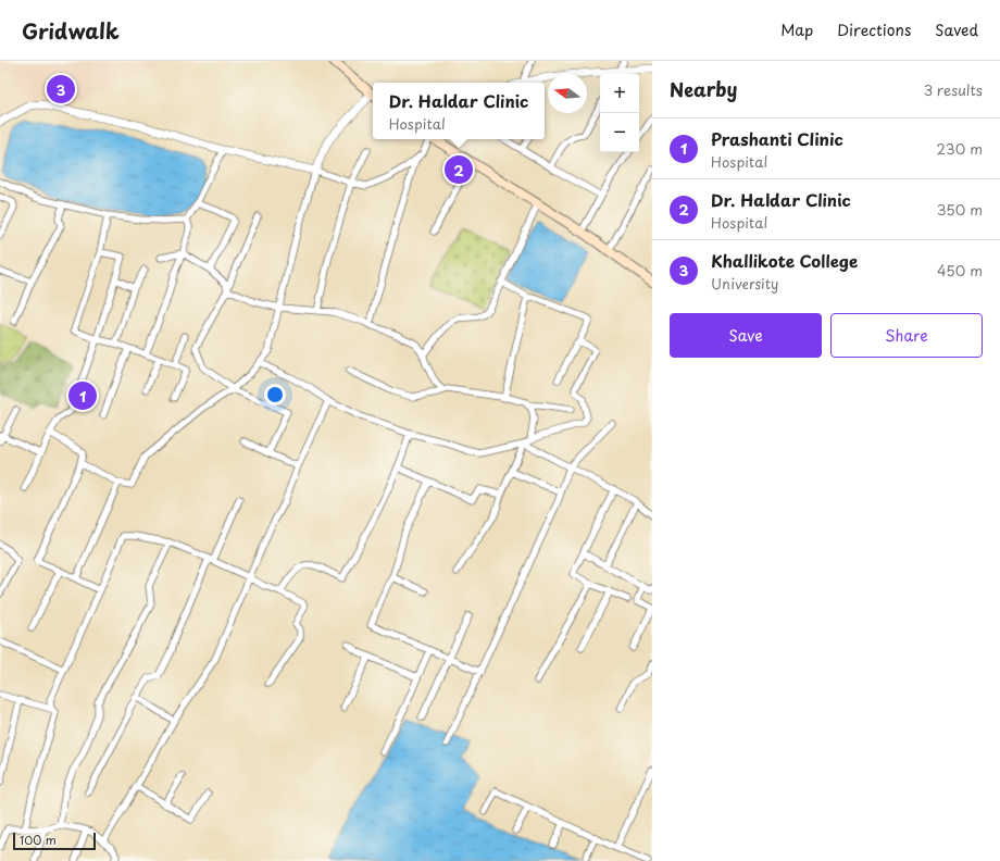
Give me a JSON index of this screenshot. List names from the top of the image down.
{
  "scale_bar": "100 m",
  "north": "left",
  "page": {
    "header": "Gridwalk",
    "nav": ["Map", "Directions", "Saved"],
    "heading": ["Nearby", "3 results"],
    "pins": ["3", "2", "1"],
    "map_buttons": ["+", "−"],
    "popup": ["Dr. Haldar Clinic", "Hospital"],
    "list": [
      {
        "mark": "1",
        "name": "Prashanti Clinic",
        "note": "Hospital",
        "value": "230 m"
      },
      {
        "mark": "2",
        "name": "Dr. Haldar Clinic",
        "note": "Hospital",
        "value": "350 m"
      },
      {
        "mark": "3",
        "name": "Khallikote College",
        "note": "University",
        "value": "450 m"
      }
    ],
    "buttons": ["Save", "Share"],
    "scale": "100 m"
  }
}
